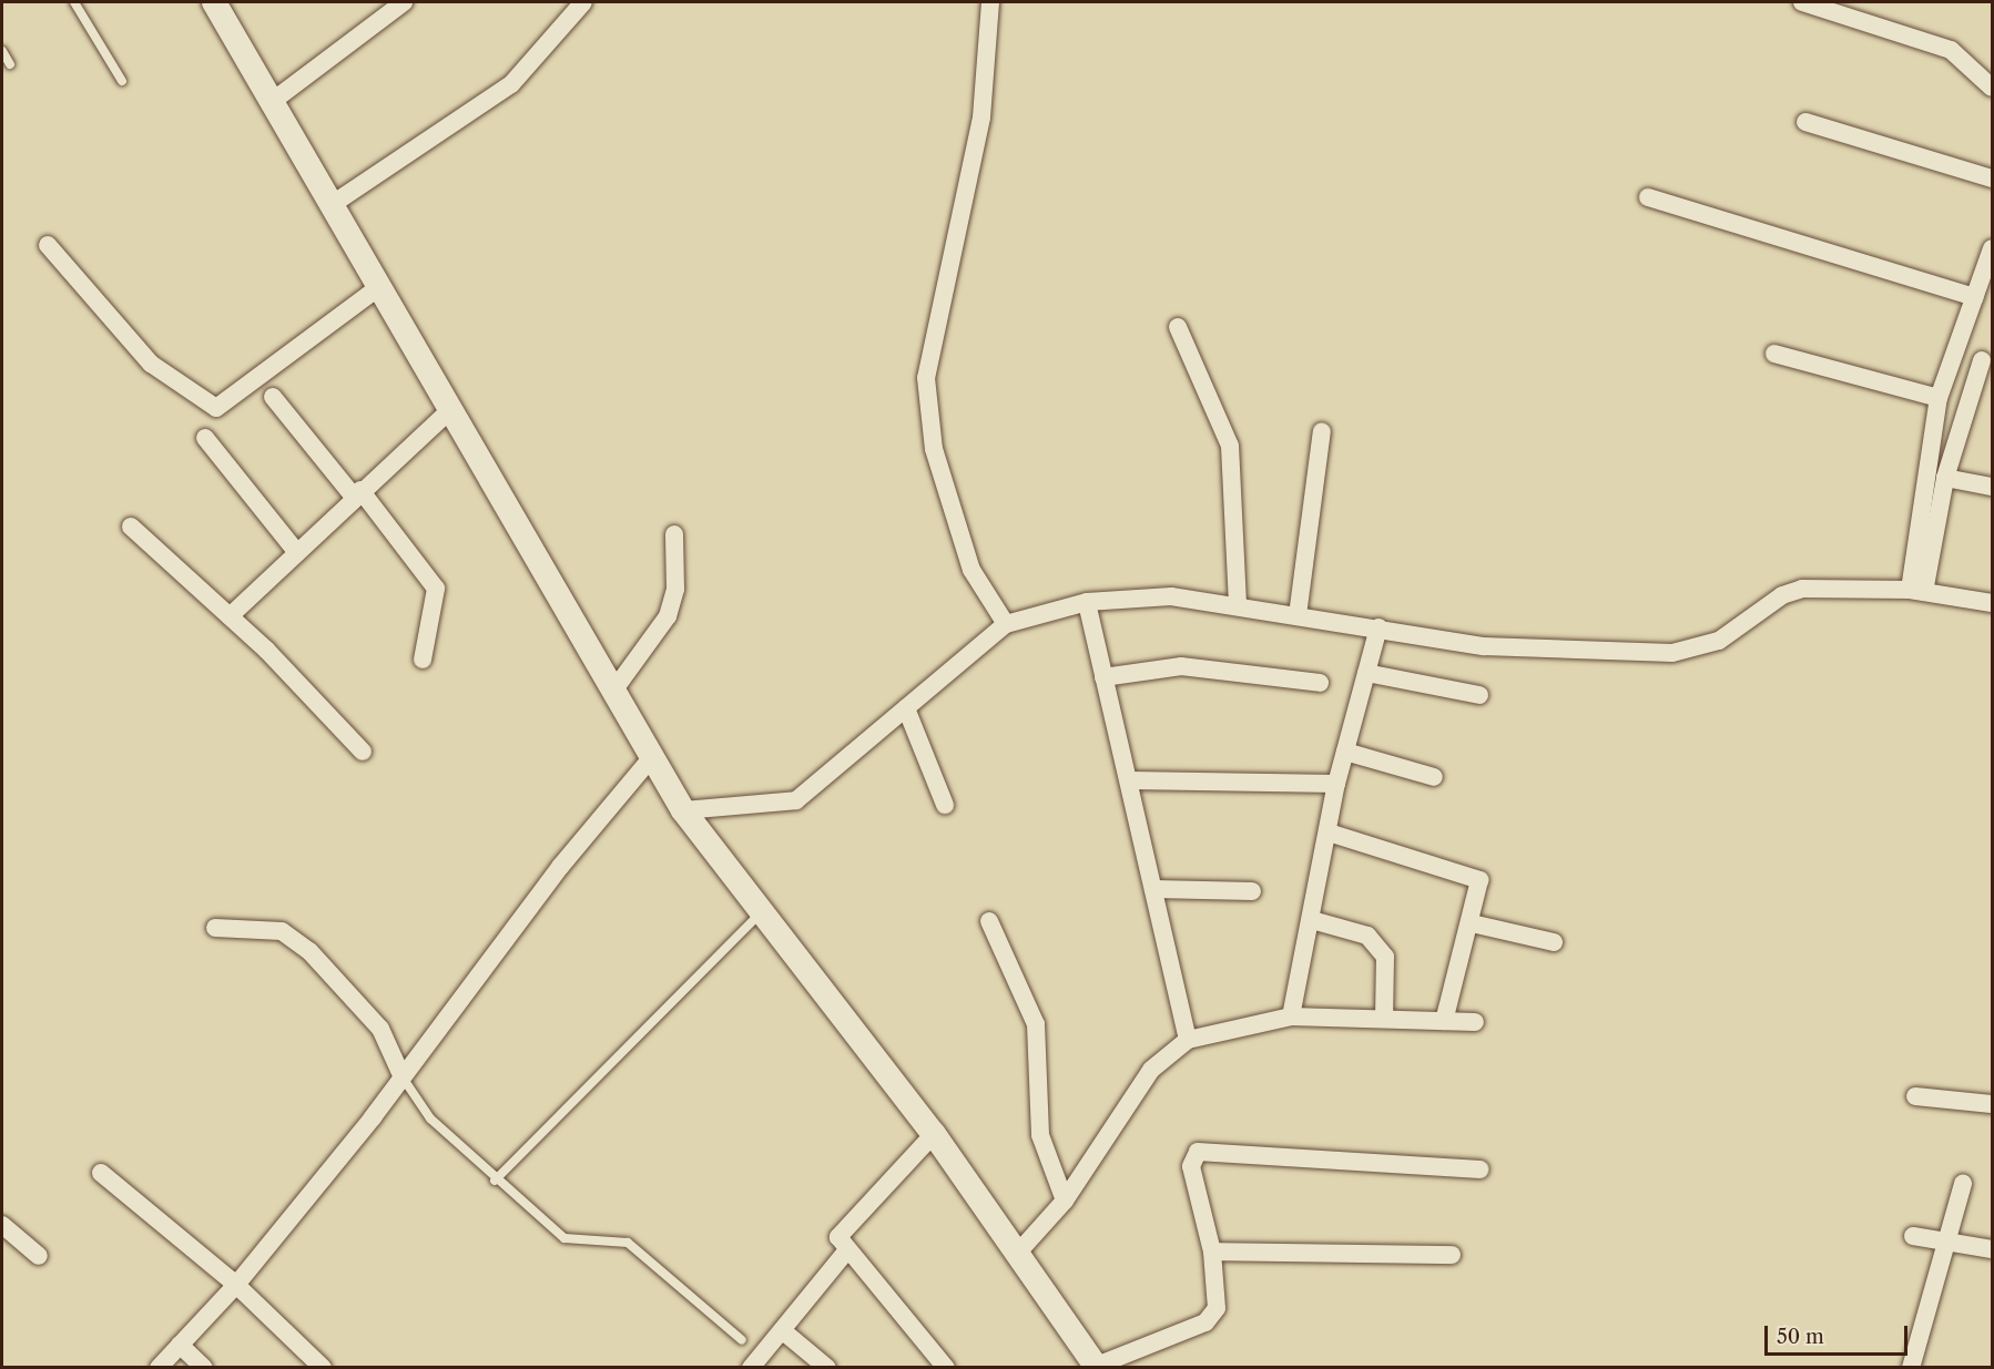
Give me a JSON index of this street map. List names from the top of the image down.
{
  "scale_bar": "50 m"
}
